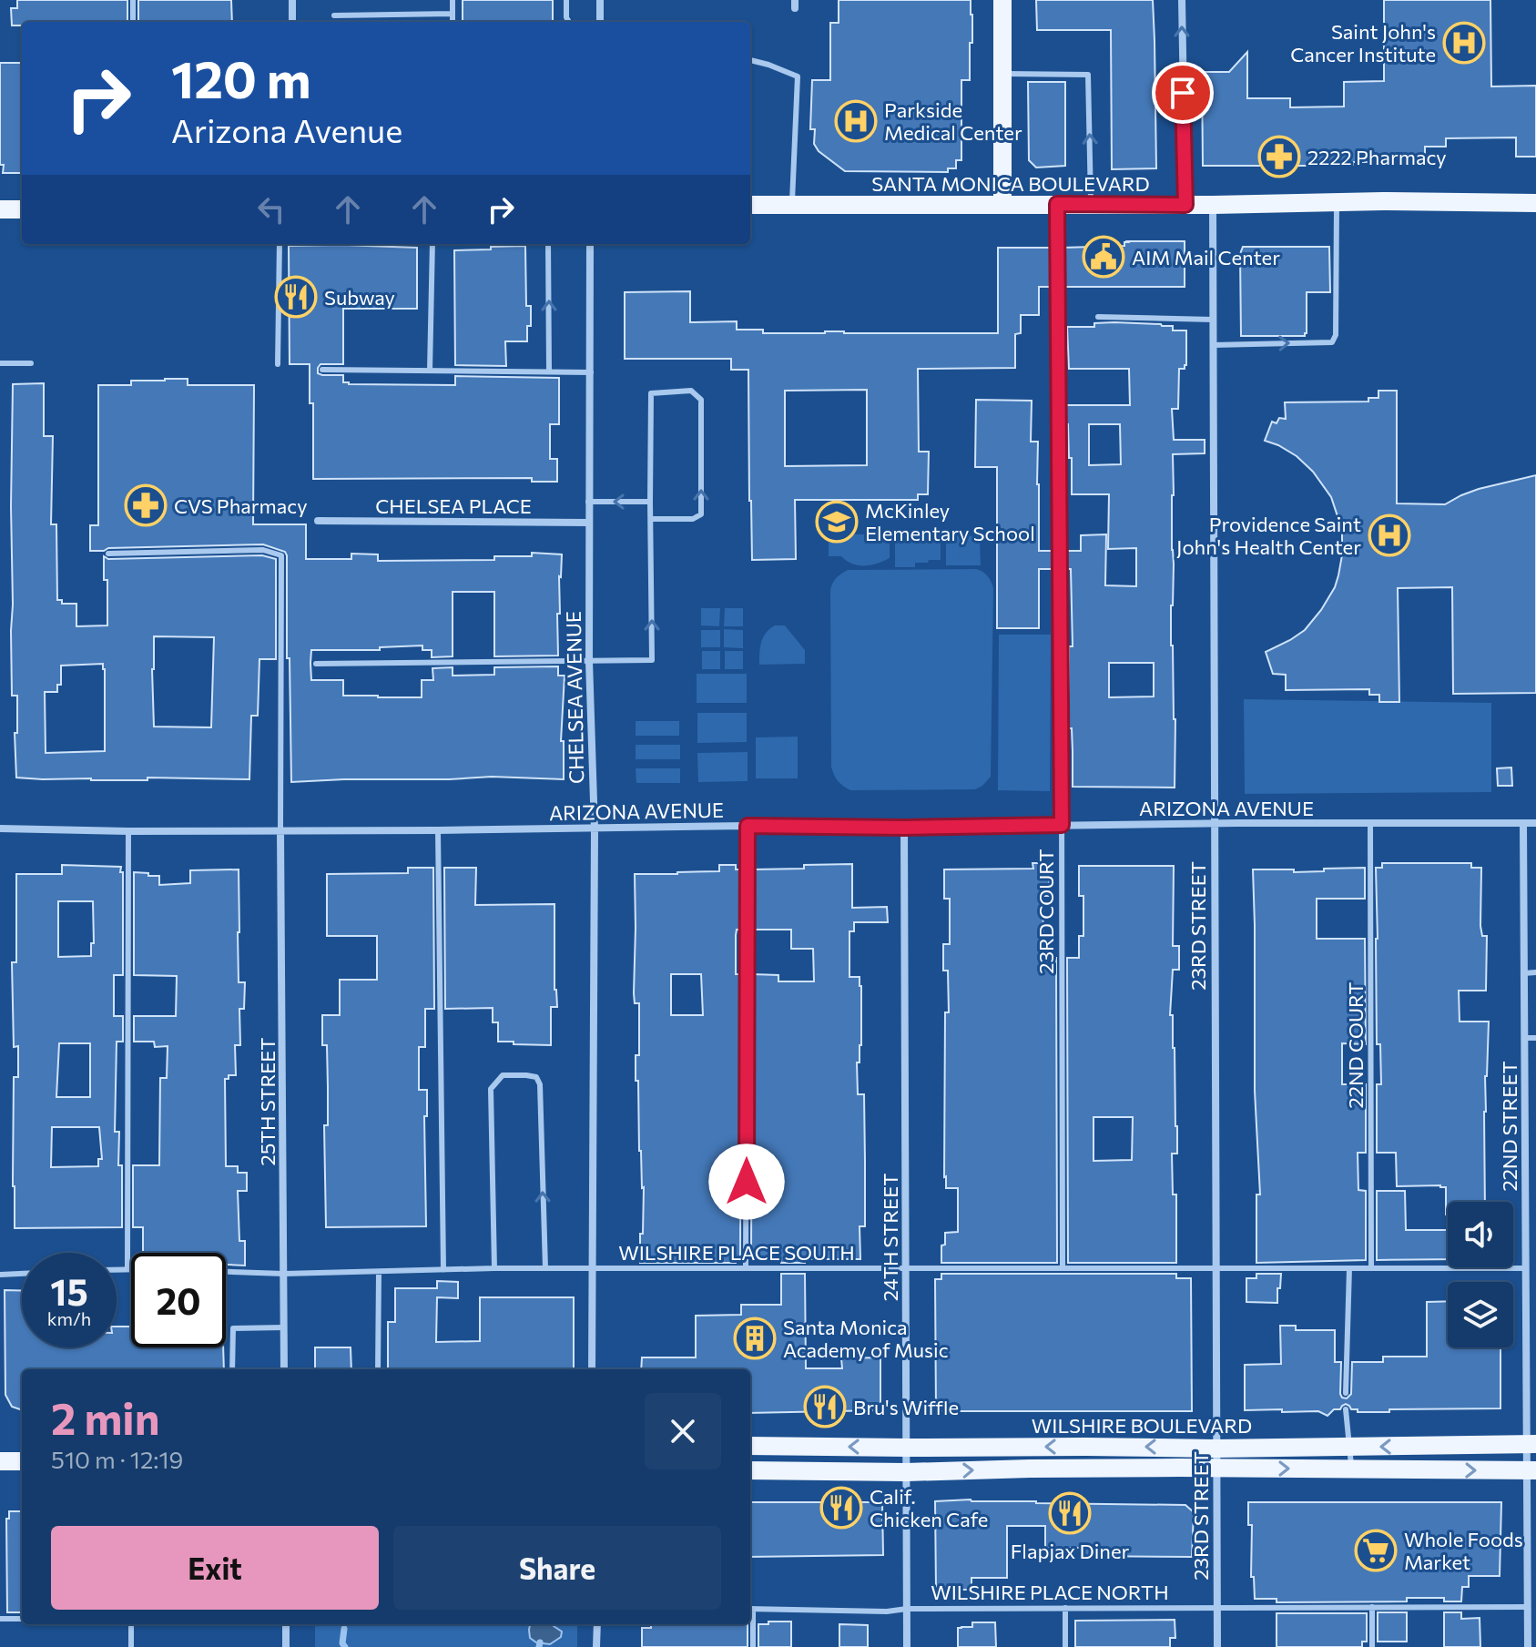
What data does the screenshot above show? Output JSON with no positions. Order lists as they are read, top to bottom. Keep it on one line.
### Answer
{"streets":{"main road":["SANTA MONICA BOULEVARD","WILSHIRE BOULEVARD"],"street":["CHELSEA PLACE","CHELSEA AVENUE","ARIZONA AVENUE","23RD STREET","25TH STREET","22ND STREET","24TH STREET"],"lane":["23RD COURT","22ND COURT","WILSHIRE PLACE SOUTH","WILSHIRE PLACE NORTH"]},"crossings":[["SANTA MONICA BOULEVARD","23RD COURT"],["SANTA MONICA BOULEVARD","23RD STREET"],["CHELSEA PLACE","CHELSEA AVENUE"],["CHELSEA AVENUE","ARIZONA AVENUE"],["CHELSEA AVENUE","WILSHIRE PLACE SOUTH"],["ARIZONA AVENUE","23RD COURT"],["ARIZONA AVENUE","23RD STREET"],["ARIZONA AVENUE","22ND COURT"],["ARIZONA AVENUE","25TH STREET"],["ARIZONA AVENUE","22ND STREET"],["ARIZONA AVENUE","24TH STREET"],["23RD COURT","WILSHIRE PLACE SOUTH"],["23RD STREET","WILSHIRE PLACE SOUTH"],["23RD STREET","WILSHIRE BOULEVARD"],["23RD STREET","WILSHIRE PLACE NORTH"],["22ND COURT","WILSHIRE PLACE SOUTH"],["25TH STREET","WILSHIRE PLACE SOUTH"],["22ND STREET","WILSHIRE PLACE SOUTH"],["22ND STREET","WILSHIRE BOULEVARD"],["22ND STREET","WILSHIRE PLACE NORTH"],["24TH STREET","WILSHIRE PLACE SOUTH"],["24TH STREET","WILSHIRE BOULEVARD"],["24TH STREET","WILSHIRE PLACE NORTH"]],"places":{"hospital":["Saint John's Cancer Institute","Parkside Medical Center","Providence Saint John's Health Center"],"pharmacy":["2222 Pharmacy","CVS Pharmacy"],"public building":["AIM Mail Center"],"restaurant":["Subway","Bru's Wiffle","Calif. Chicken Cafe","Flapjax Diner"],"school or university":["McKinley Elementary School"],"building":["Santa Monica Academy of Music"],"supermarket":["Whole Foods Market"]},"page":{"turn":["120 m","Arizona Avenue"],"speed":"15 km/h","limit":"20","heading":["2 min","510 m · 12:19"],"buttons":["Exit","Share"]}}
